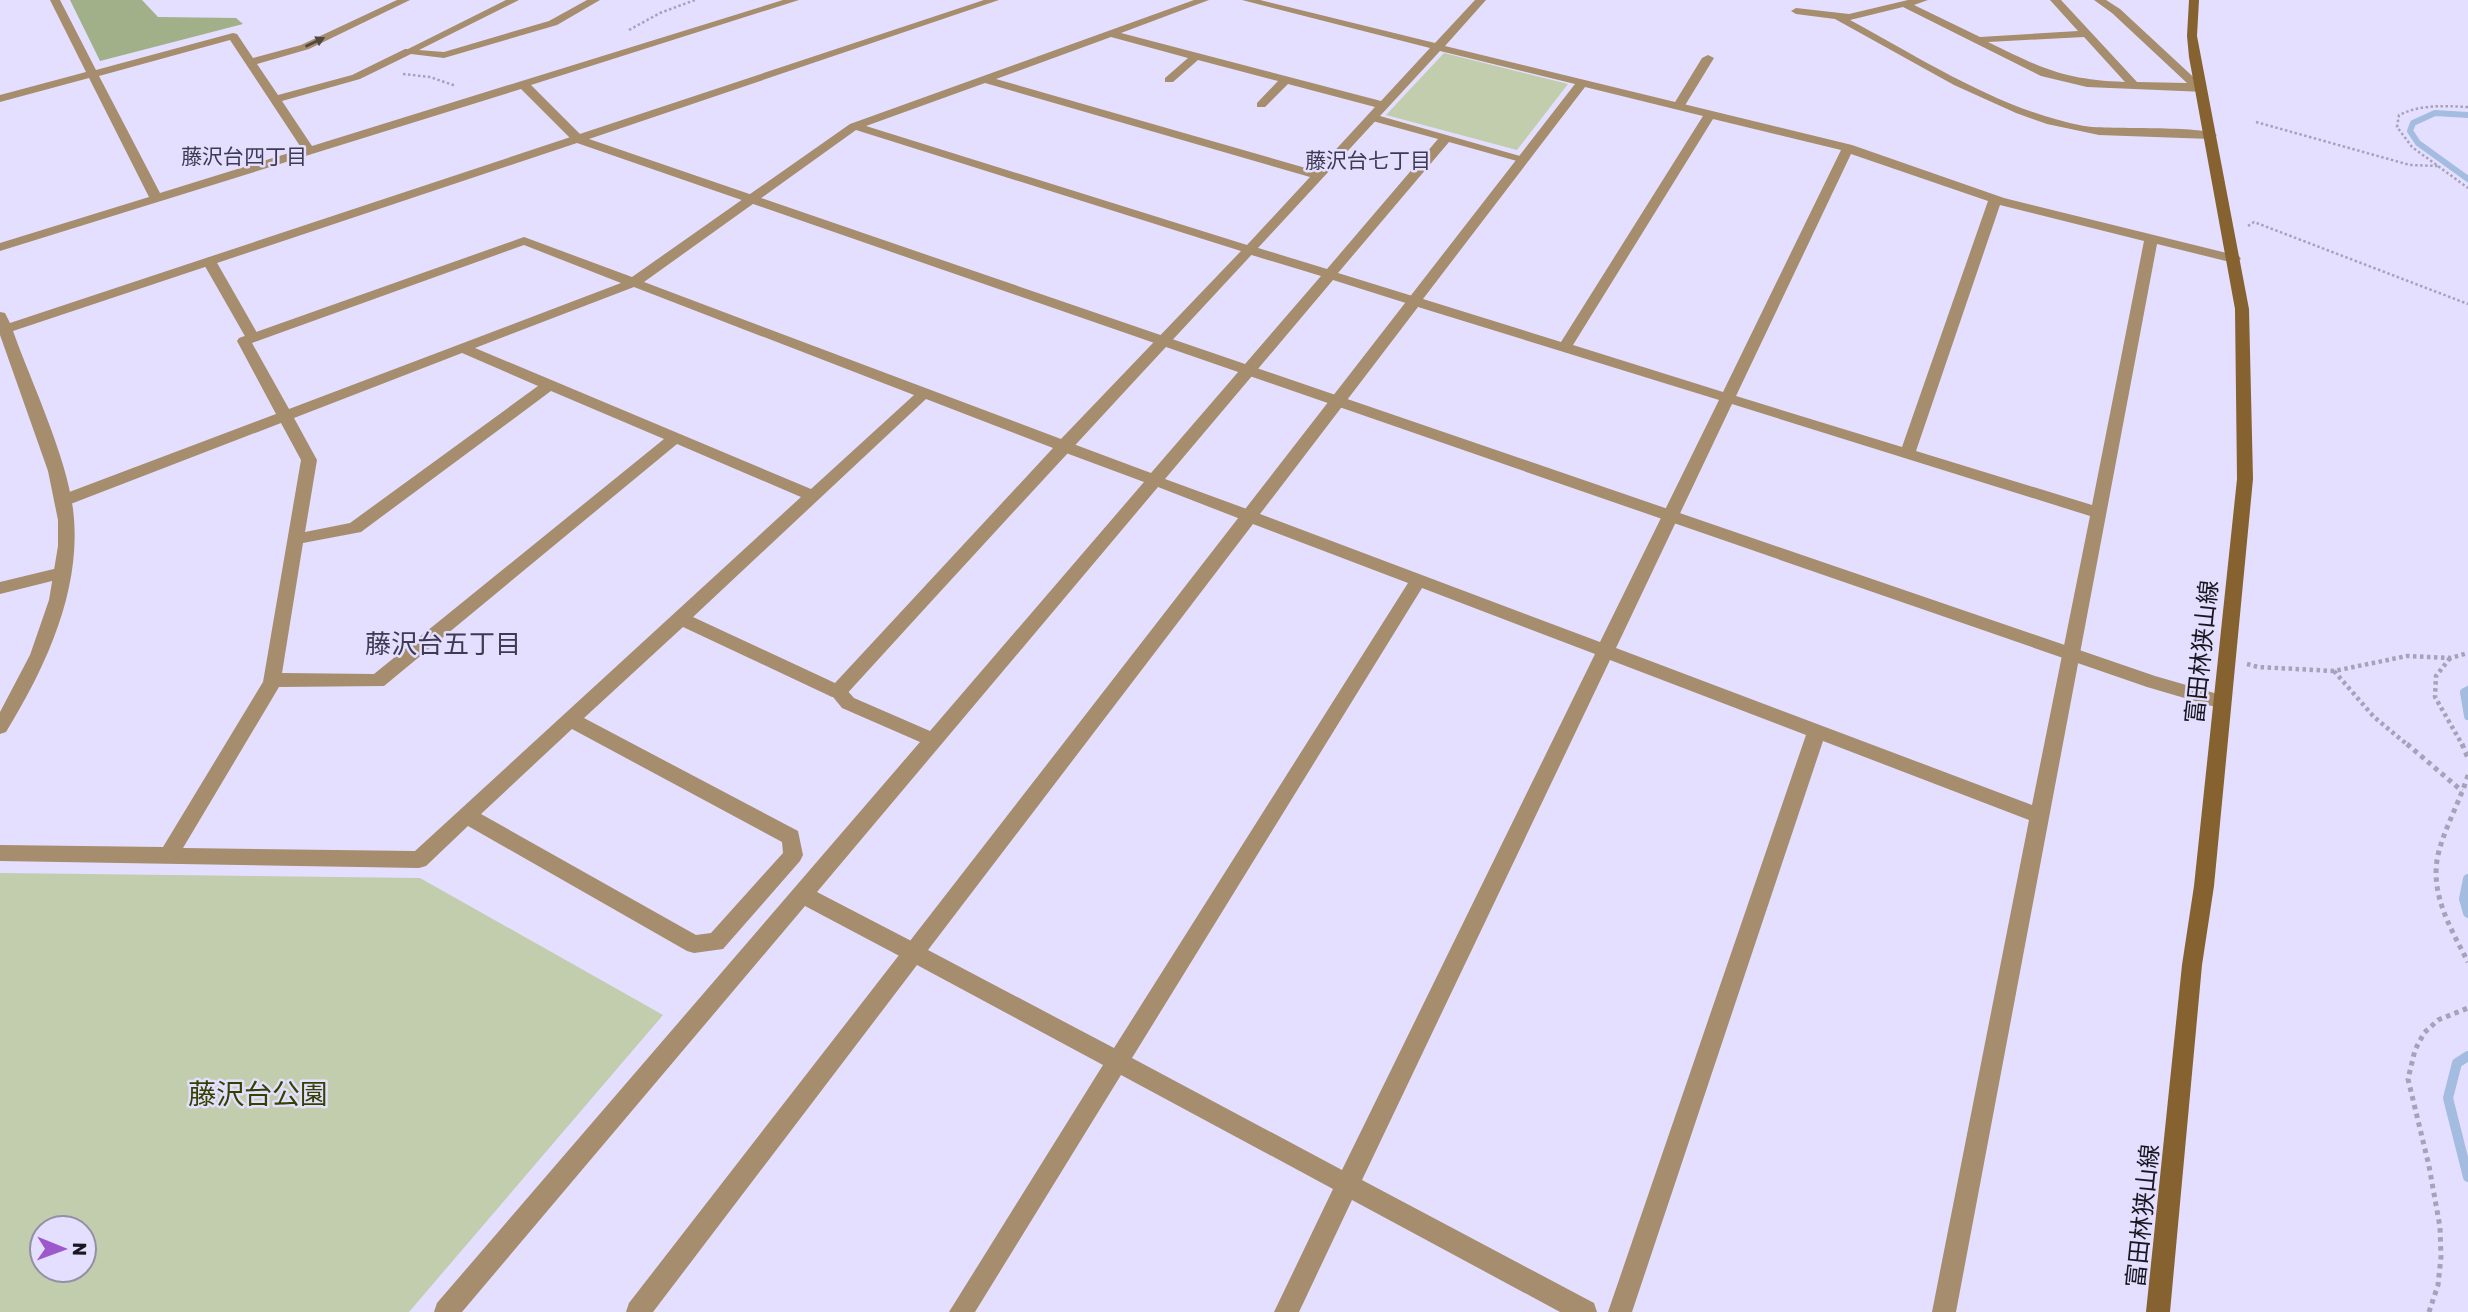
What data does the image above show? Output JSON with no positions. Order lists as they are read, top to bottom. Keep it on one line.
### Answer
{"streets":{"main road":["富田林狭山線"]},"districts":["藤沢台四丁目","藤沢台七丁目","藤沢台五丁目"],"parks":["藤沢台公園"],"north":"right"}
